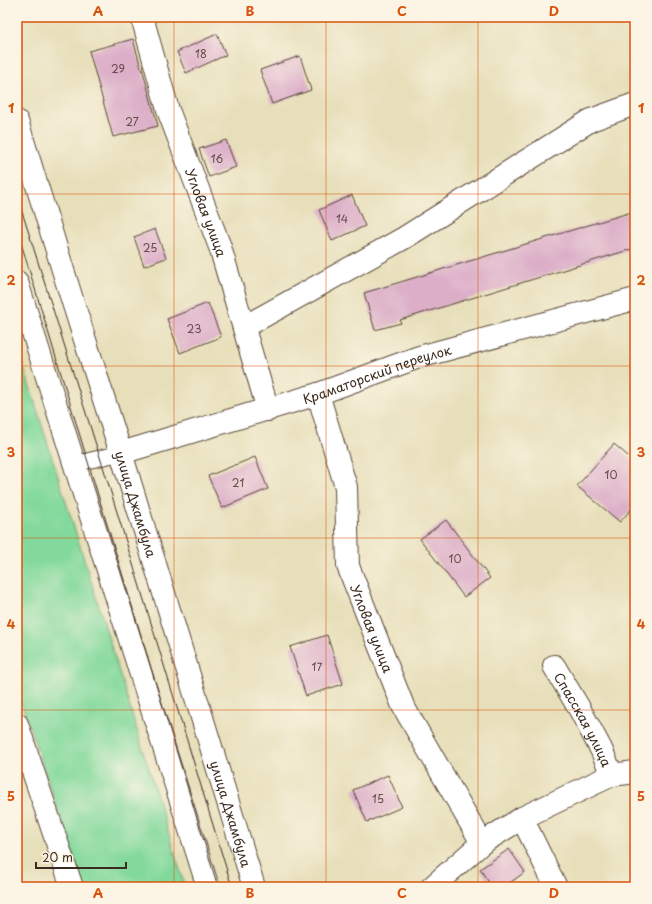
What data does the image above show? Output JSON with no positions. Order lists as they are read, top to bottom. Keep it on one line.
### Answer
{"streets":{"street":["Угловая улица","Краматорский переулок","улица Джамбула","Спасская улица"]},"crossings":[["Угловая улица","Краматорский переулок"],["Краматорский переулок","улица Джамбула"]],"house_numbers":["18","29","27","16","14","25","23","10","21","10","17","15"],"scale_bar":"20 m","grid":{"columns":["A","B","C","D"],"rows":["1","2","3","4","5"]}}
